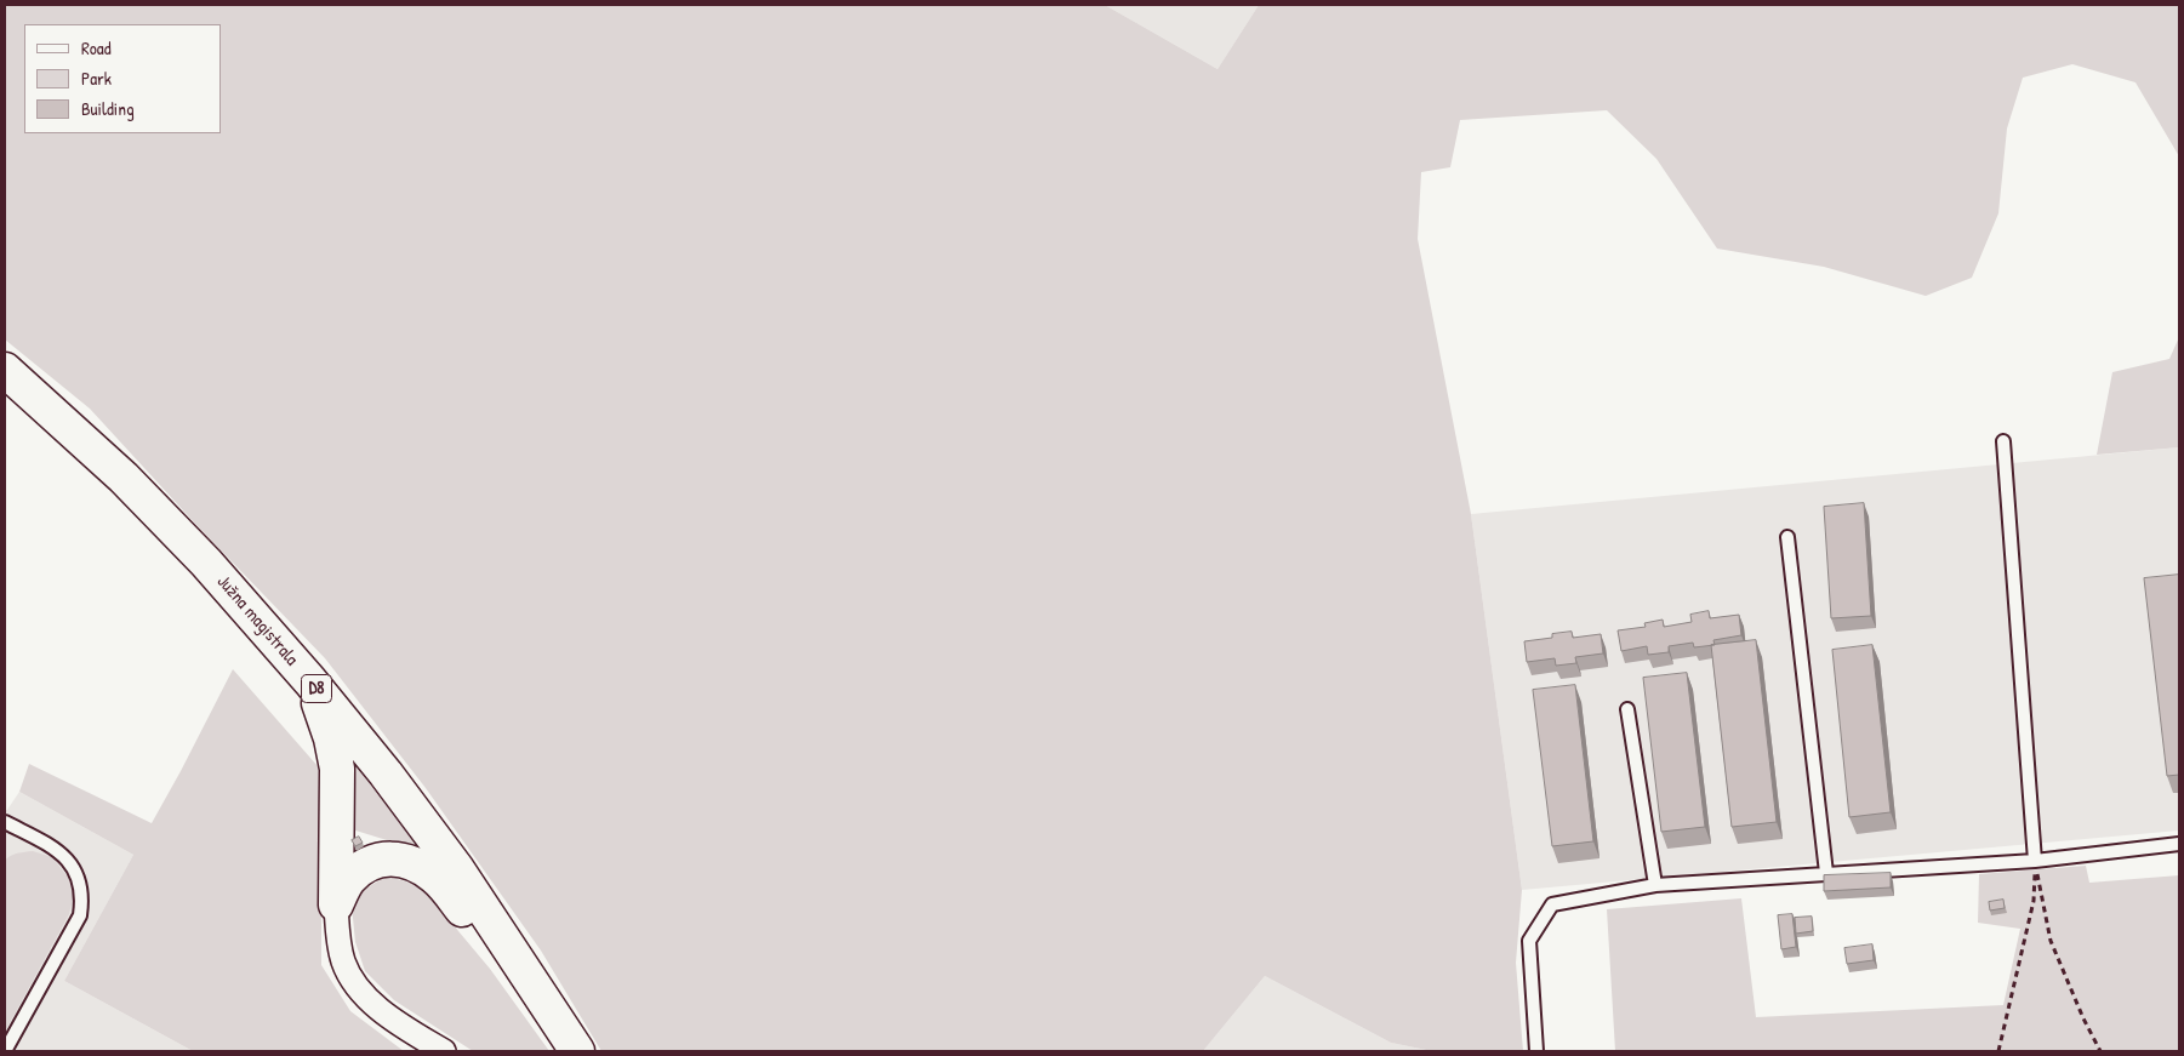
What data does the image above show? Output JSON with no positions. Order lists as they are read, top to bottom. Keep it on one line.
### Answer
{"streets":{"main road":["Južna magistrala","D8"]},"legend":["Road","Park","Building"]}
